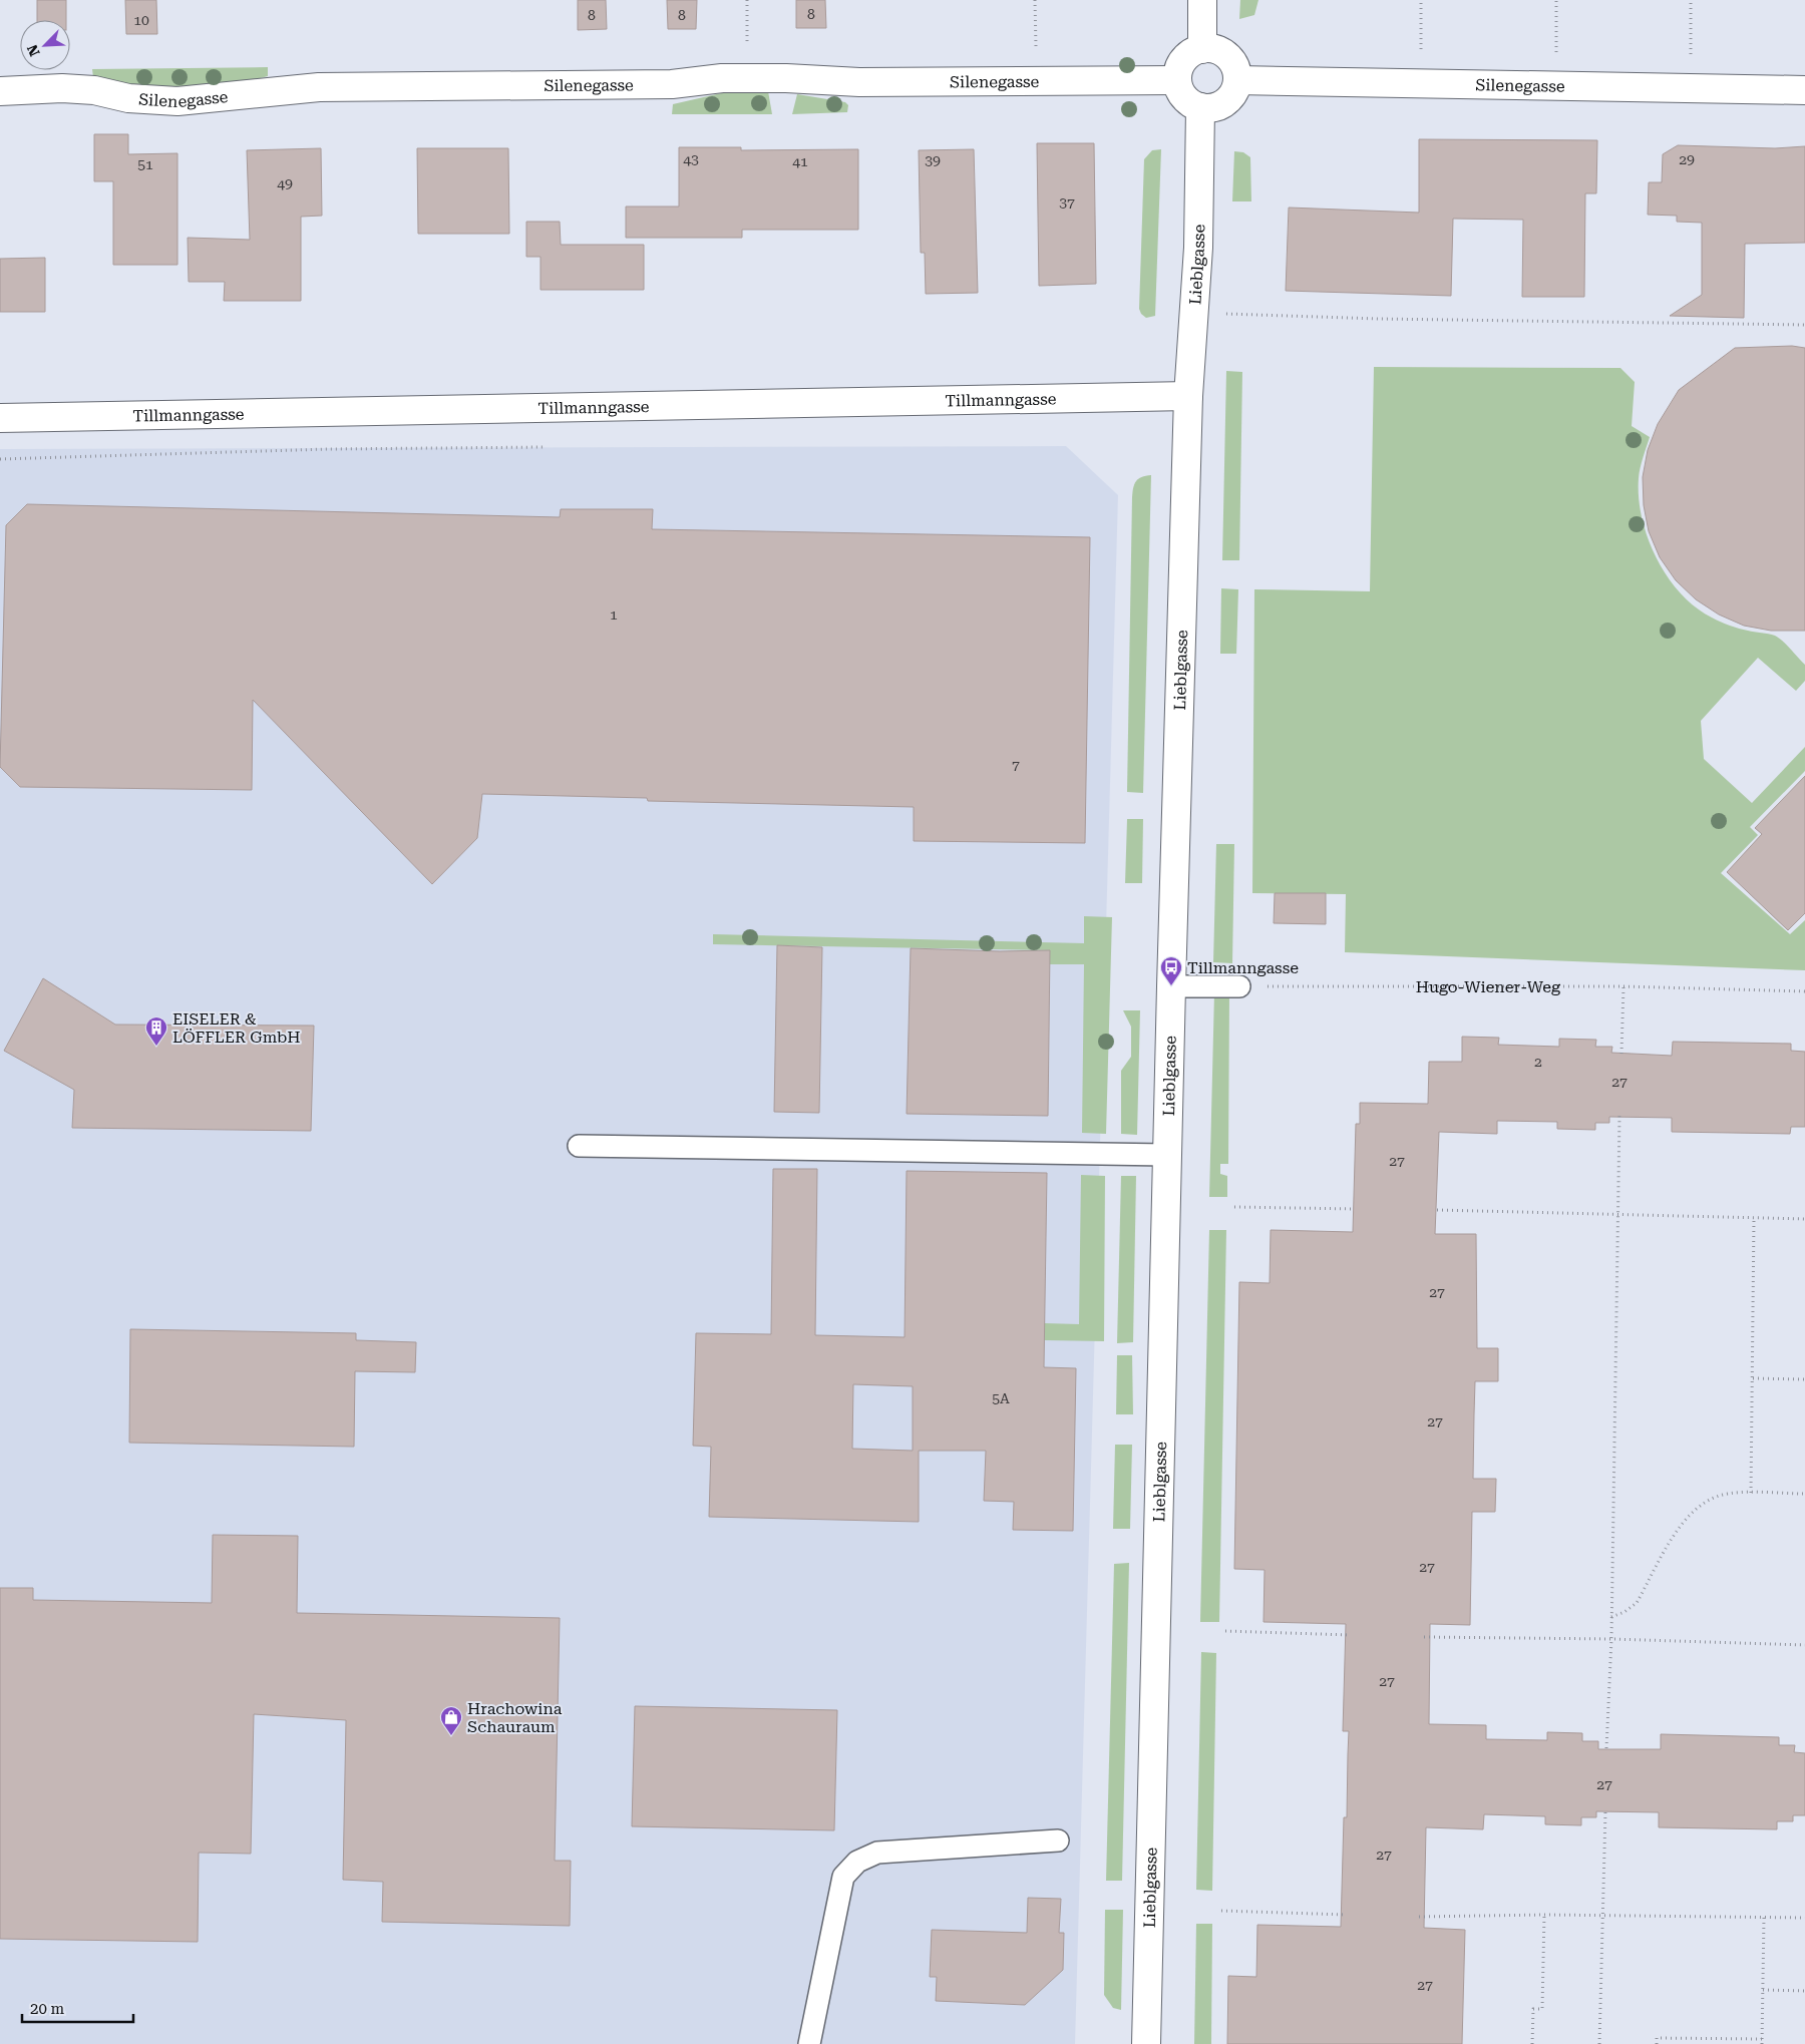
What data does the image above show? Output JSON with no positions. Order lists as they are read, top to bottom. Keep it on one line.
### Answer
{"streets":{"street":["Silenegasse","Lieblgasse","Tillmanngasse"],"path":["Hugo-Wiener-Weg"]},"crossings":[["Silenegasse","Lieblgasse"],["Lieblgasse","Tillmanngasse"]],"places":{"bus stop":["Tillmanngasse"],"building":["EISELER & LÖFFLER GmbH"],"shop":["Hrachowina Schauraum"]},"house_numbers":["8","8","8","10","43","29","39","41","51","49","37","1","7","2","27","27","27","5A","27","27","27","27","27","27"],"scale_bar":"20 m","north":"bottom left"}
